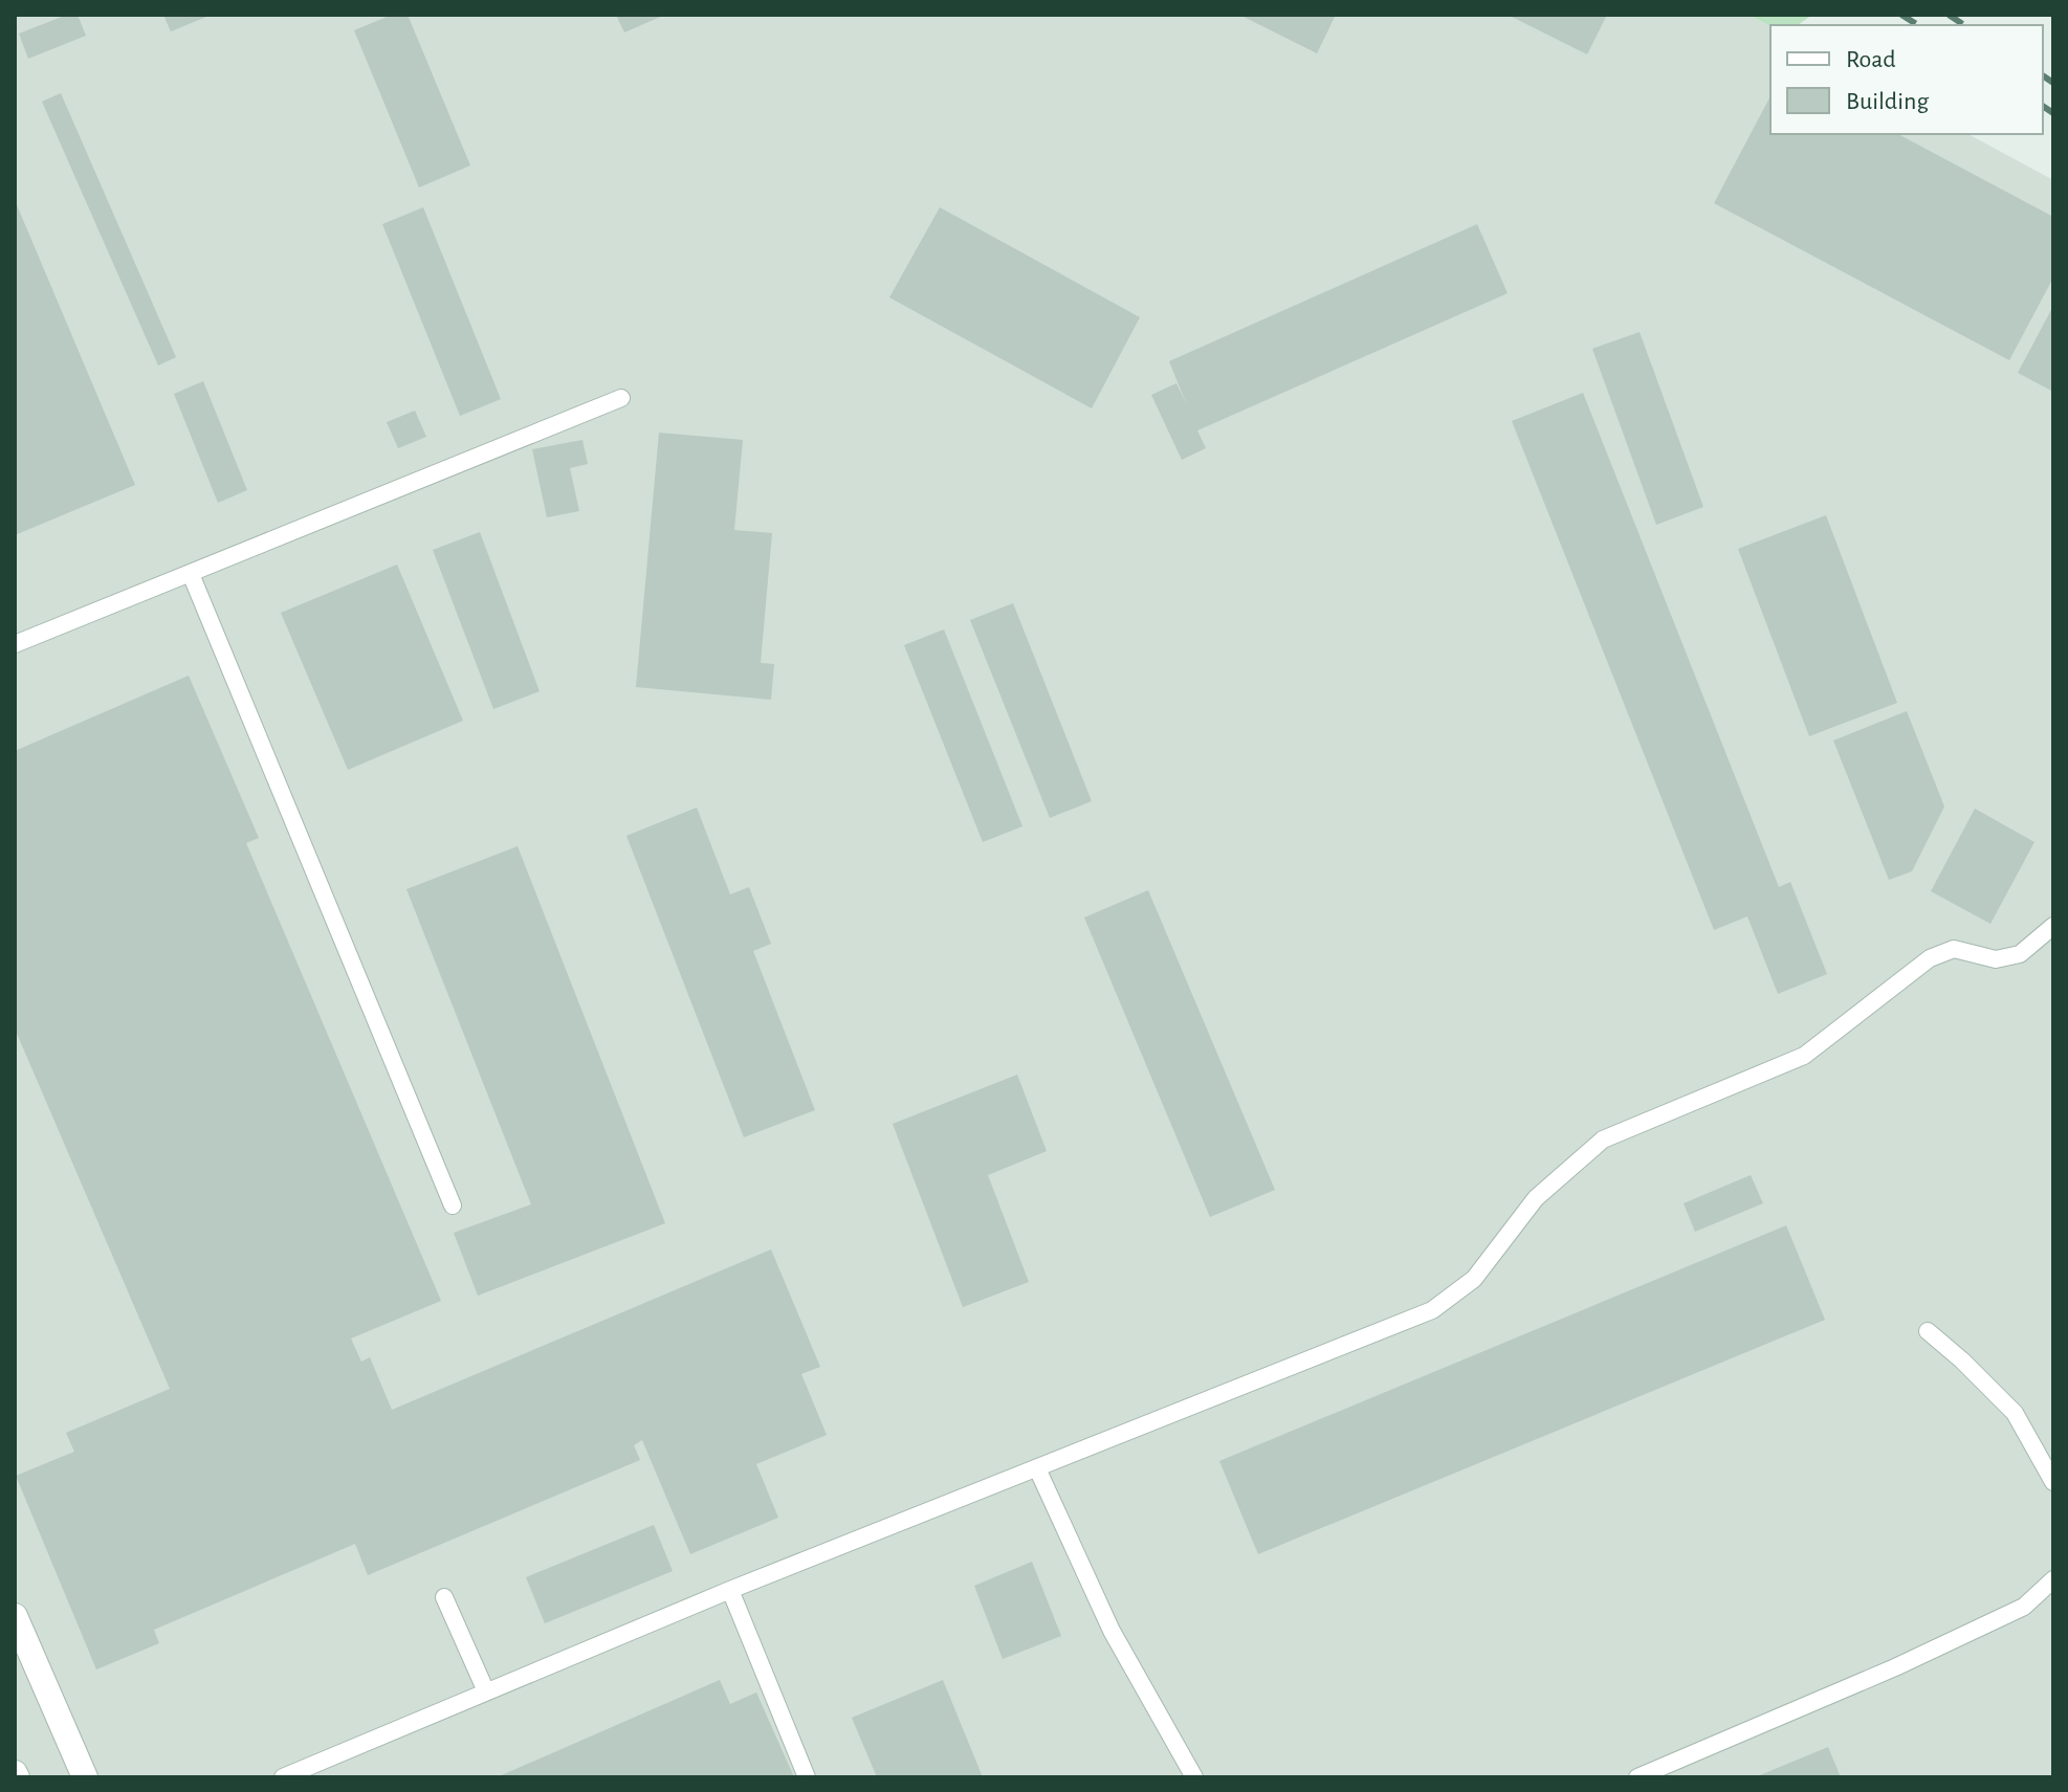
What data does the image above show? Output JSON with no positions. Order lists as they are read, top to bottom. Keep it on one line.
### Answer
{"legend":["Road","Building"]}
